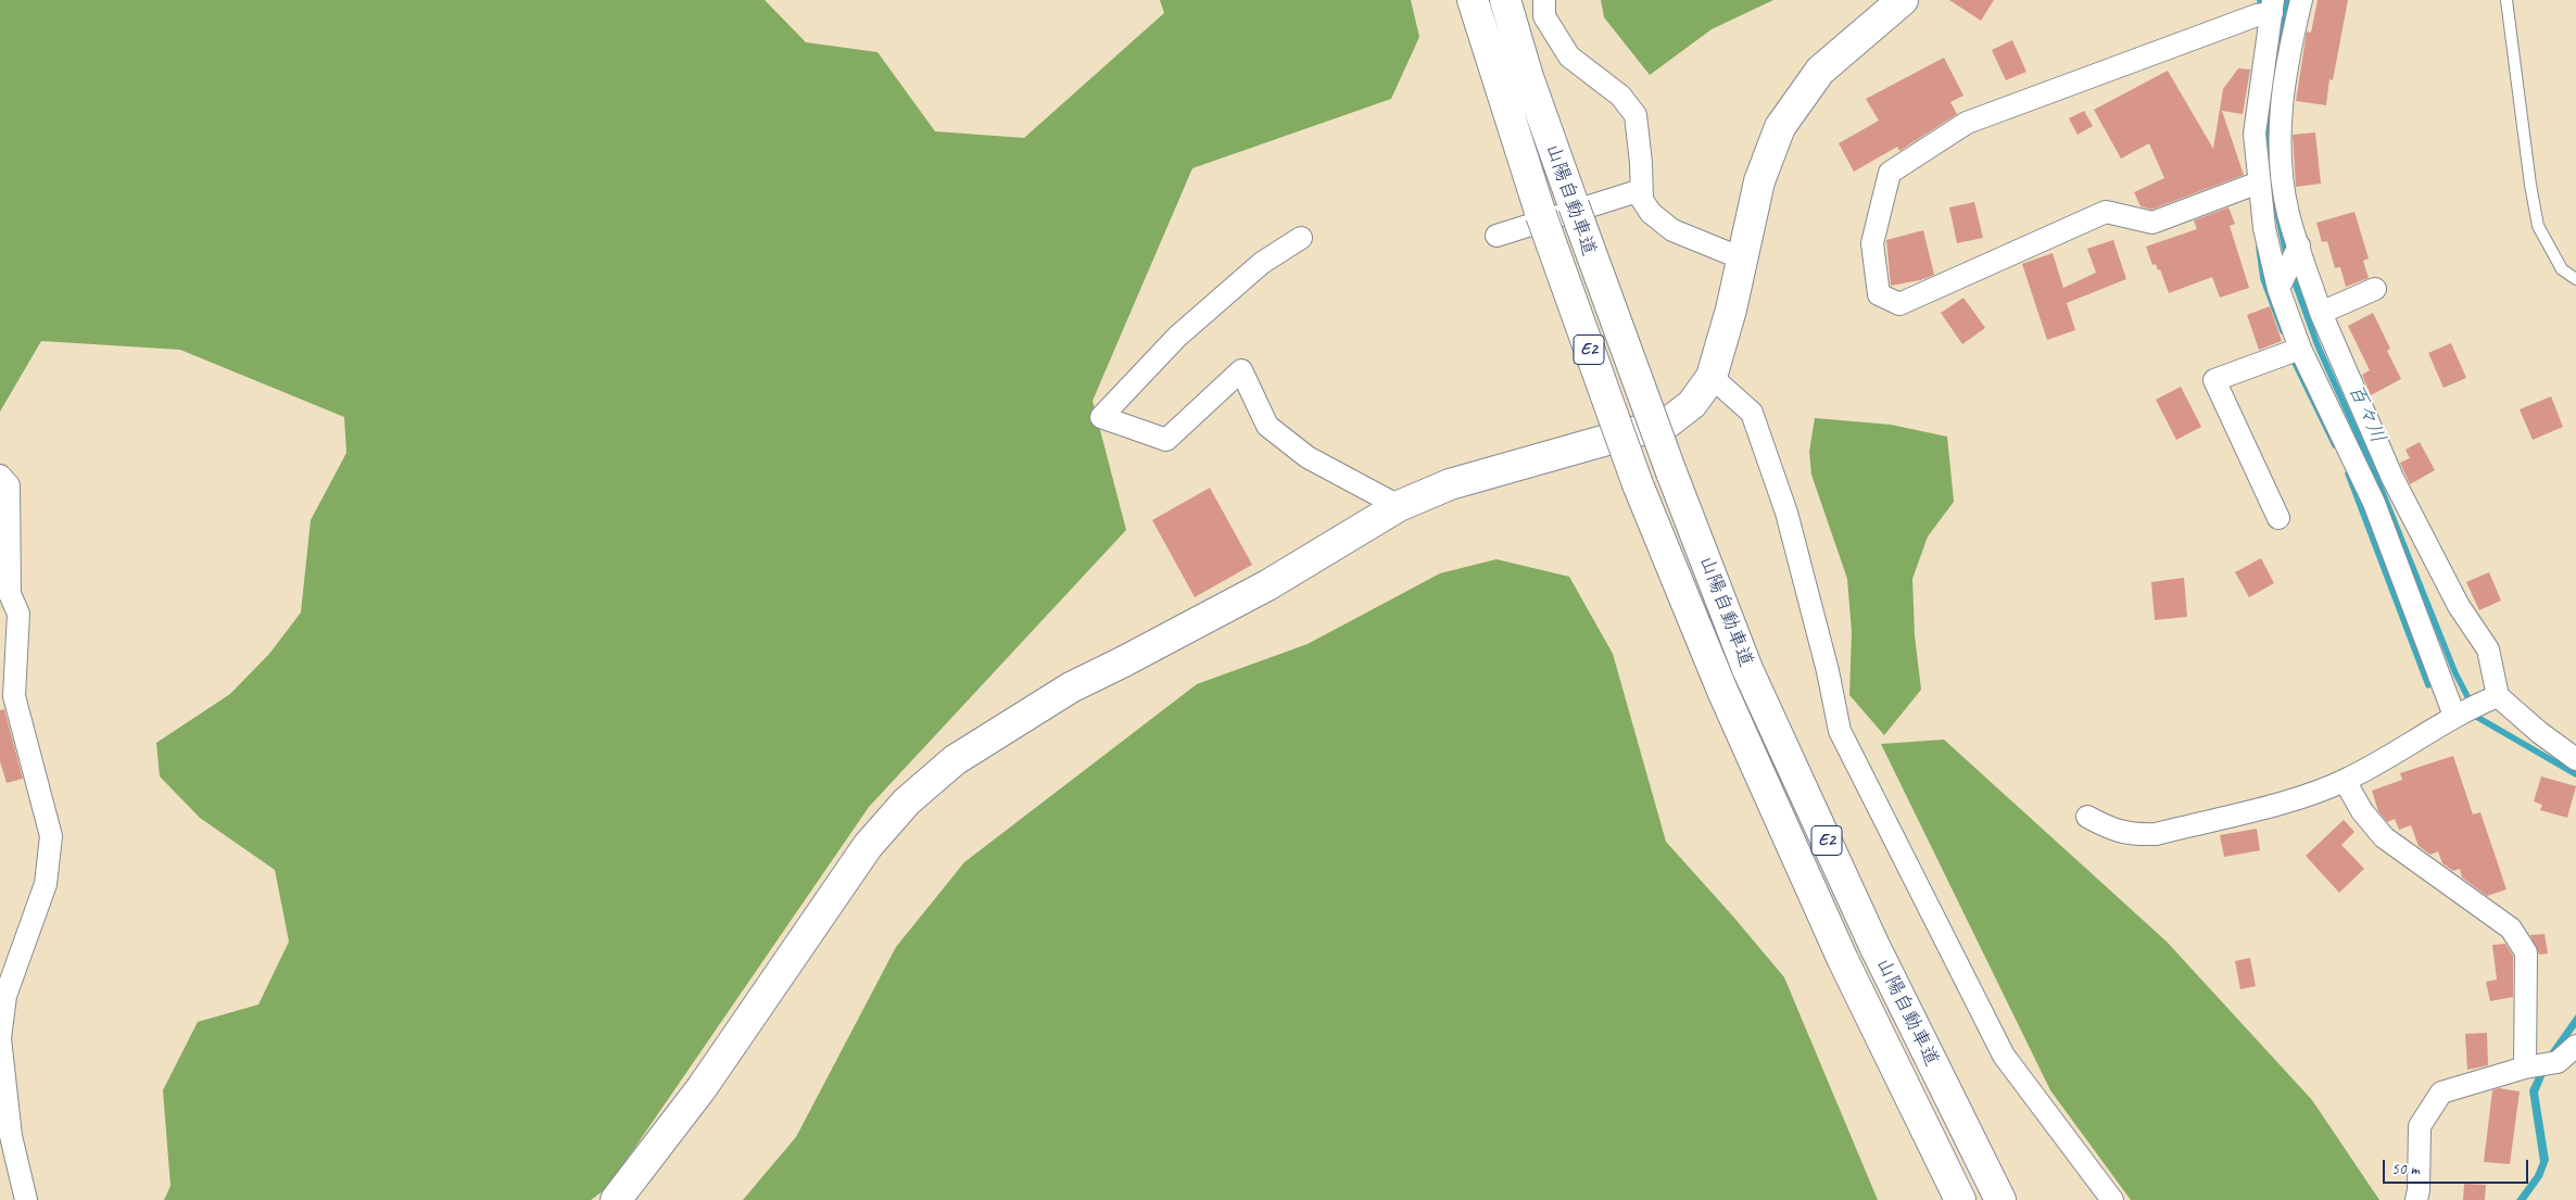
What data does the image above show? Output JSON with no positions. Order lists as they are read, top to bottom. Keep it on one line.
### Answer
{"streets":{"main road":["山陽自動車道","E2"]},"water":["百々川"],"scale_bar":"50 m"}
